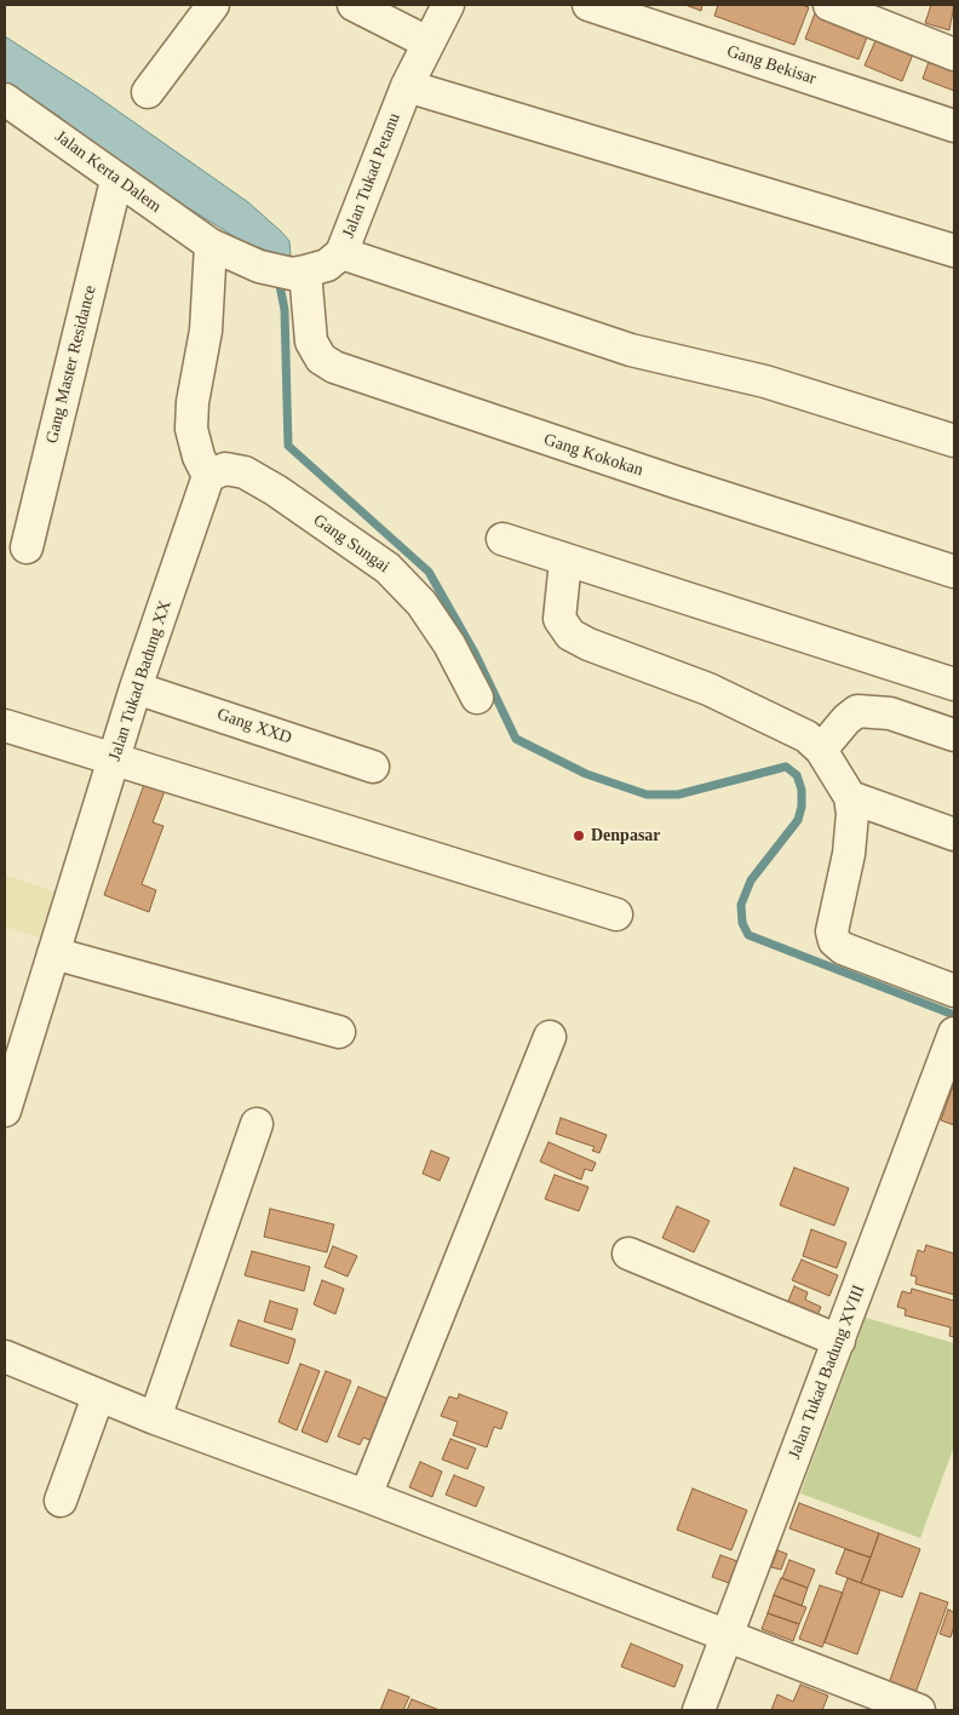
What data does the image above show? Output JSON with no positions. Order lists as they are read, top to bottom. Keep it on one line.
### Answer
{"streets":{"street":["Gang Bekisar","Jalan Kerta Dalem","Jalan Tukad Petanu","Gang Master Residance","Gang Kokokan","Gang Sungai","Jalan Tukad Badung XX","Gang XXD","Jalan Tukad Badung XVIII"]},"crossings":[["Jalan Kerta Dalem","Gang Master Residance"],["Jalan Tukad Petanu","Gang Kokokan"],["Gang Sungai","Jalan Tukad Badung XX"],["Jalan Tukad Badung XX","Gang XXD"]],"places":["Denpasar"]}
